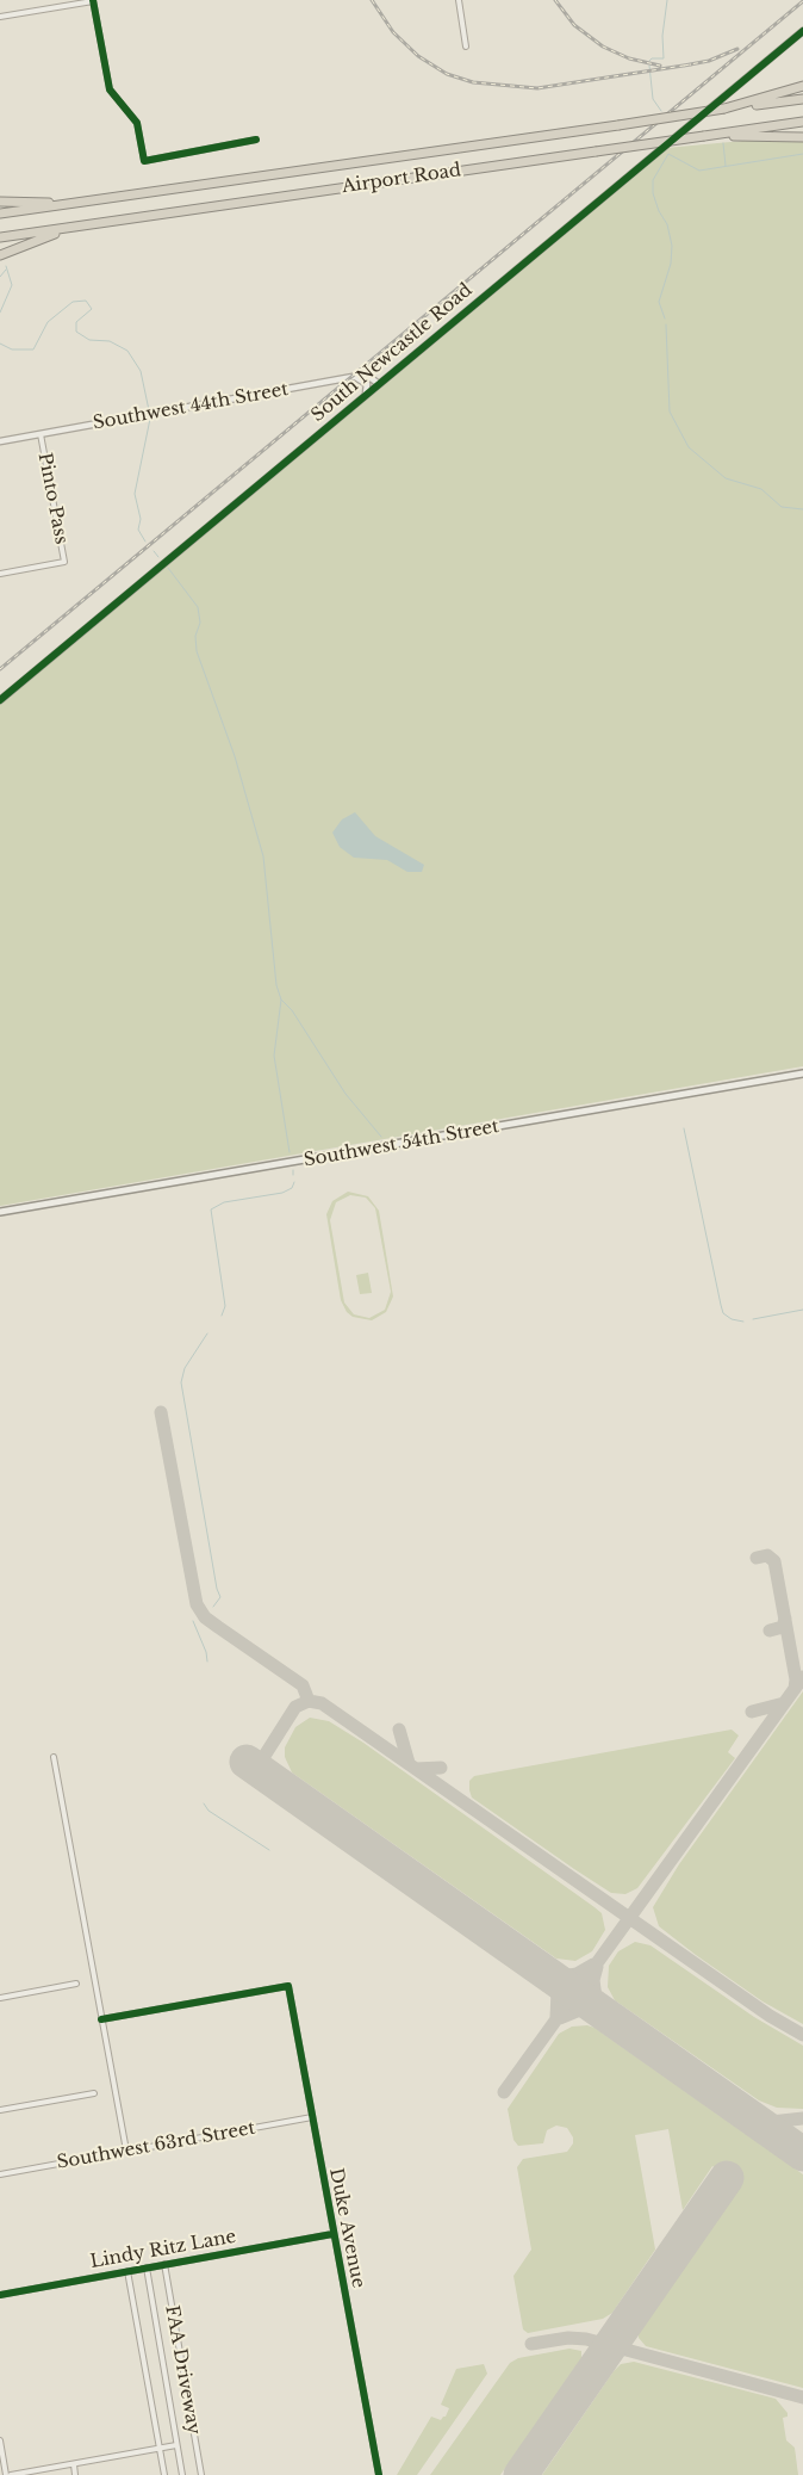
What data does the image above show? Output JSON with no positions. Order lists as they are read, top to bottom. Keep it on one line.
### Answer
{"streets":{"highway":["Airport Road"],"main road":["Southwest 54th Street"],"street":["South Newcastle Road","Southwest 44th Street","Pinto Pass","Southwest 63rd Street","Duke Avenue","Lindy Ritz Lane","FAA Driveway"]},"crossings":[["South Newcastle Road","Southwest 44th Street"],["Southwest 44th Street","Pinto Pass"],["Southwest 63rd Street","Duke Avenue"],["Duke Avenue","Lindy Ritz Lane"],["Lindy Ritz Lane","FAA Driveway"]]}
